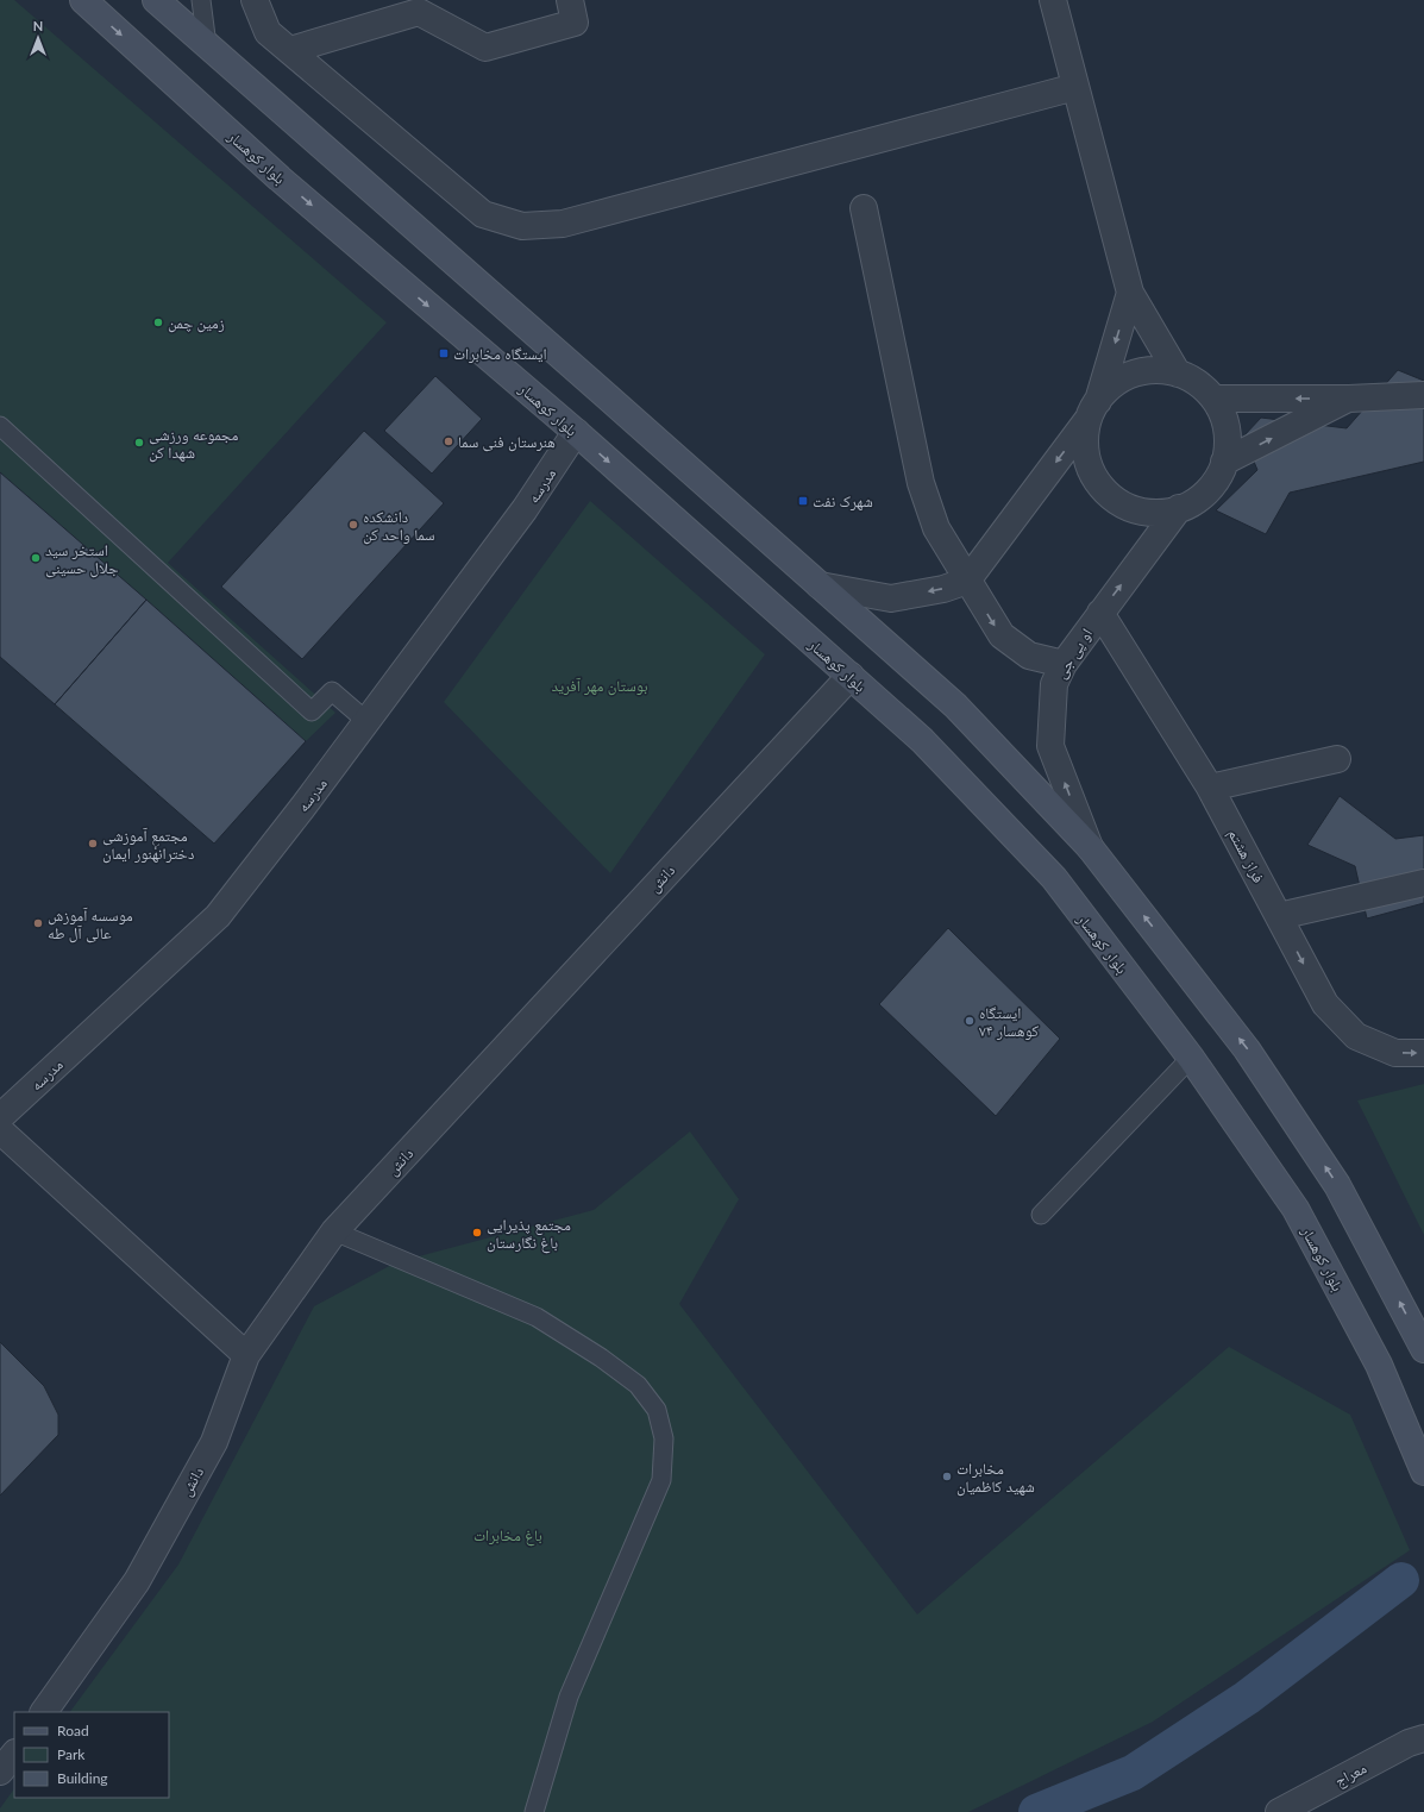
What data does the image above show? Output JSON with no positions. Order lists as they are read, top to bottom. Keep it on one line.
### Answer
{"streets":{"main road":["بلوار کوهسار"],"street":["مدرسه","او پی جی","فراز هشتم","دانش","معراج"]},"crossings":[["بلوار کوهسار","مدرسه"],["بلوار کوهسار","دانش"],["او پی جی","فراز هشتم"]],"one_way":["او پی جی","فراز هشتم"],"parks":["بوستان مهر آفرید","باغ مخابرات"],"places":{"other":["زمین چمن","هنرستان فنی سما","مجموعه ورزشی شهدا کن","دانشکده سما واحد کن","استخر سید جلال حسینی","مجتمع آموزشی دخترانهٔنور ایمان","موسسه آموزش عالی آل طه","ایستگاه ۷۴ کوهسار","مجتمع پذیرایی باغ نگارستان","مخابرات شهید کاظمیان"],"transit":["ایستگاه مخابرات","شهرک نفت"]},"legend":["Road","Park","Building"],"north":"top"}
